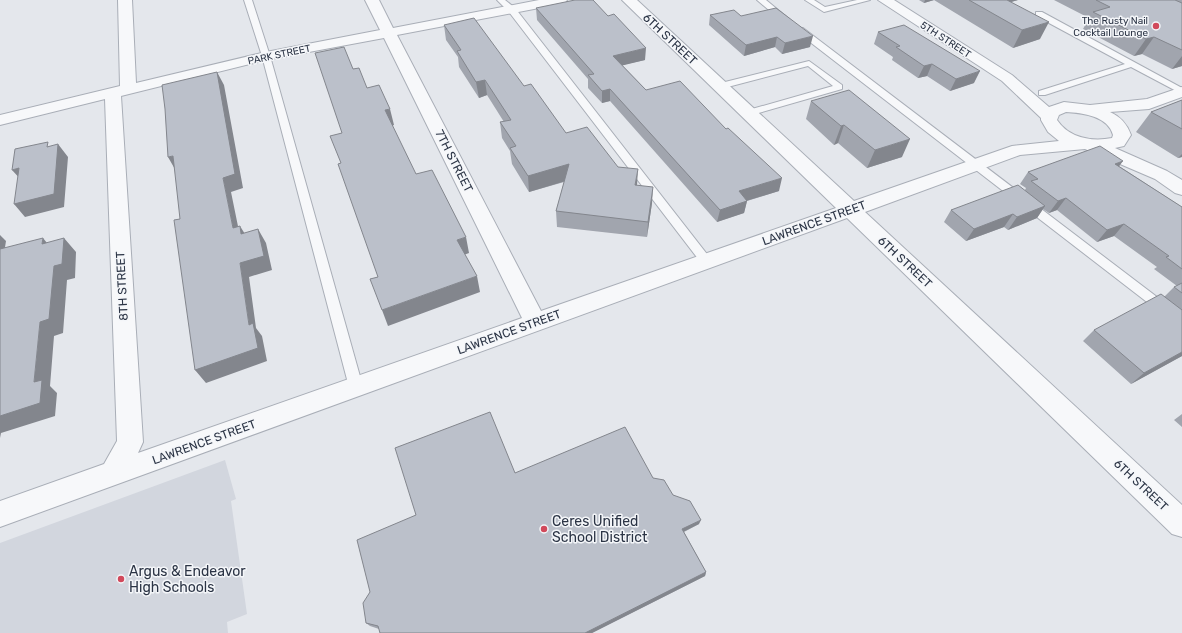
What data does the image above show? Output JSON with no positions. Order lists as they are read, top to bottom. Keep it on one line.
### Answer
{"streets":{"street":["6TH STREET","5TH STREET","PARK STREET","7TH STREET","LAWRENCE STREET","8TH STREET"]},"crossings":[["6TH STREET","LAWRENCE STREET"],["5TH STREET","LAWRENCE STREET"],["PARK STREET","7TH STREET"],["PARK STREET","8TH STREET"],["7TH STREET","LAWRENCE STREET"],["LAWRENCE STREET","8TH STREET"]],"places":["The Rusty Nail Cocktail Lounge","Ceres Unified School District","Argus & Endeavor High Schools"]}
